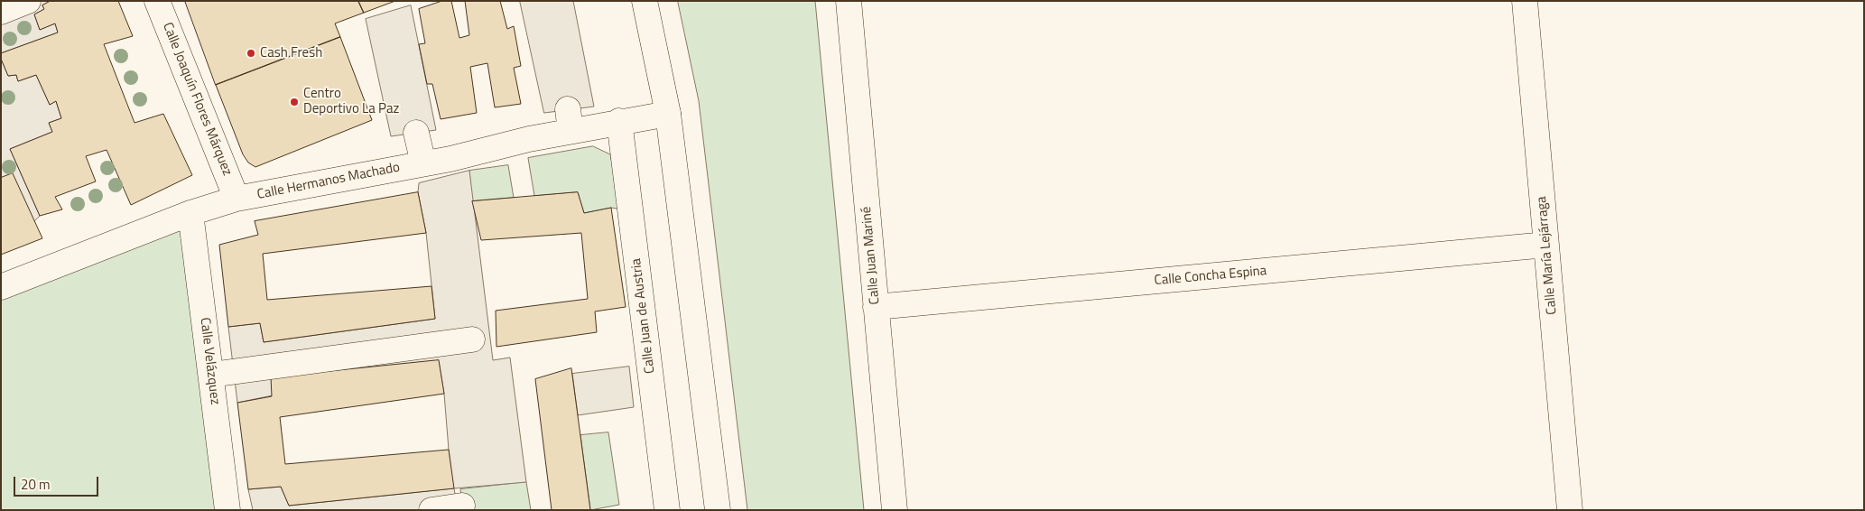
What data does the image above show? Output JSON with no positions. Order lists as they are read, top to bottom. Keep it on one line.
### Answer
{"streets":{"street":["Calle Joaquín Flores Márquez","Calle Hermanos Machado","Calle Juan Mariné","Calle María Lejárraga","Calle Concha Espina","Calle Juan de Austria","Calle Velázquez"]},"crossings":[["Calle Joaquín Flores Márquez","Calle Hermanos Machado"],["Calle Hermanos Machado","Calle Juan de Austria"],["Calle Hermanos Machado","Calle Velázquez"],["Calle Juan Mariné","Calle Concha Espina"],["Calle María Lejárraga","Calle Concha Espina"]],"places":["Cash Fresh","Centro Deportivo La Paz"],"scale_bar":"20 m"}
